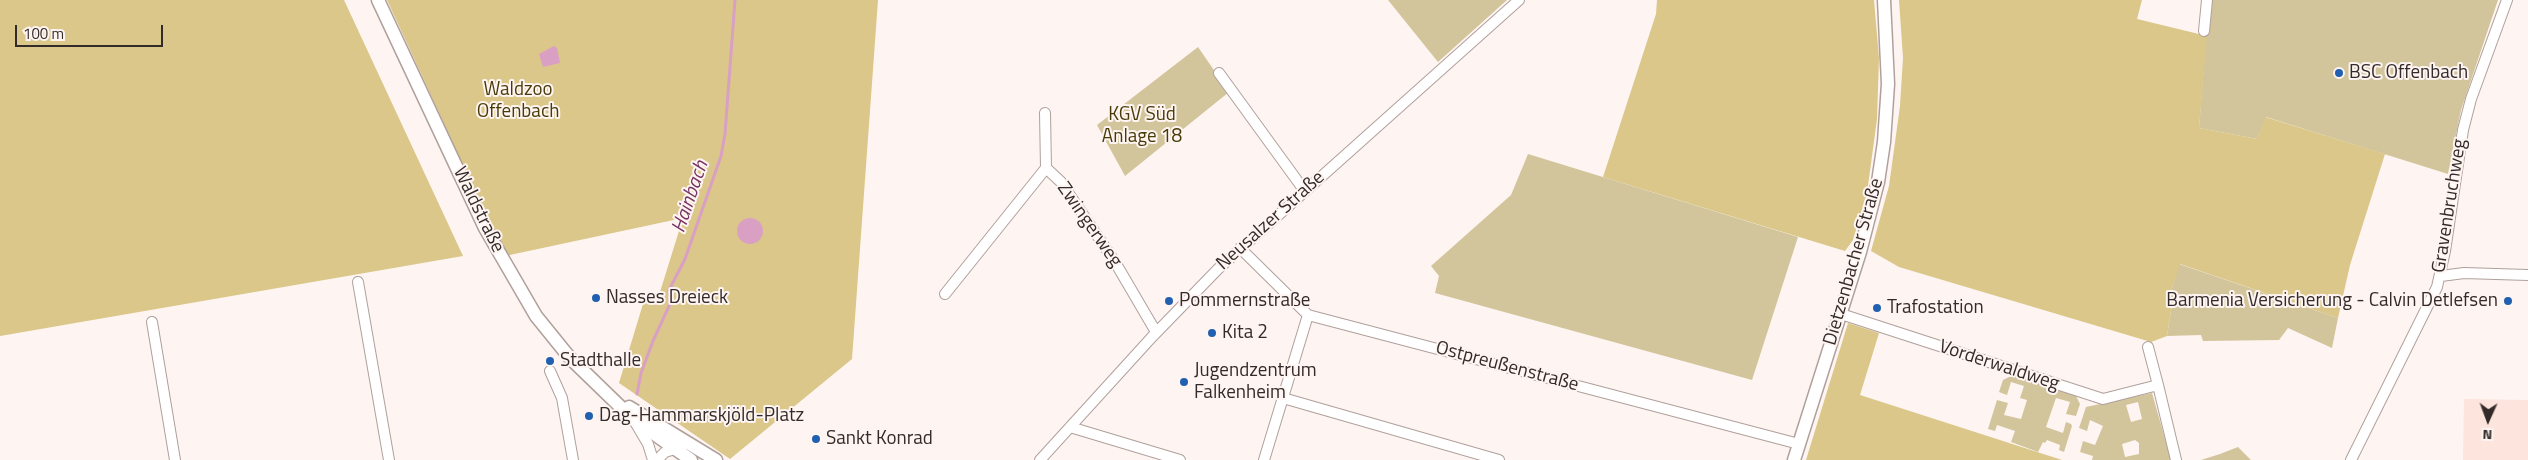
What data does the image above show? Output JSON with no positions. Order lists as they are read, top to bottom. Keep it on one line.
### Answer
{"streets":{"main road":["Waldstraße","Dietzenbacher Straße"],"street":["Gravenbruchweg","Neusalzer Straße","Zwingerweg","Vorderwaldweg","Ostpreußenstraße"]},"crossings":[["Neusalzer Straße","Zwingerweg"],["Neusalzer Straße","Ostpreußenstraße"],["Dietzenbacher Straße","Vorderwaldweg"],["Dietzenbacher Straße","Ostpreußenstraße"]],"water":["Hainbach"],"parks":["Waldzoo Offenbach","KGV Süd Anlage 18"],"places":["BSC Offenbach","Nasses Dreieck","Pommernstraße","Barmenia Versicherung - Calvin Detlefsen","Trafostation","Kita 2","Stadthalle","Jugendzentrum Falkenheim","Dag-Hammarskjöld-Platz","Sankt Konrad"],"scale_bar":"100 m","north":"bottom"}
